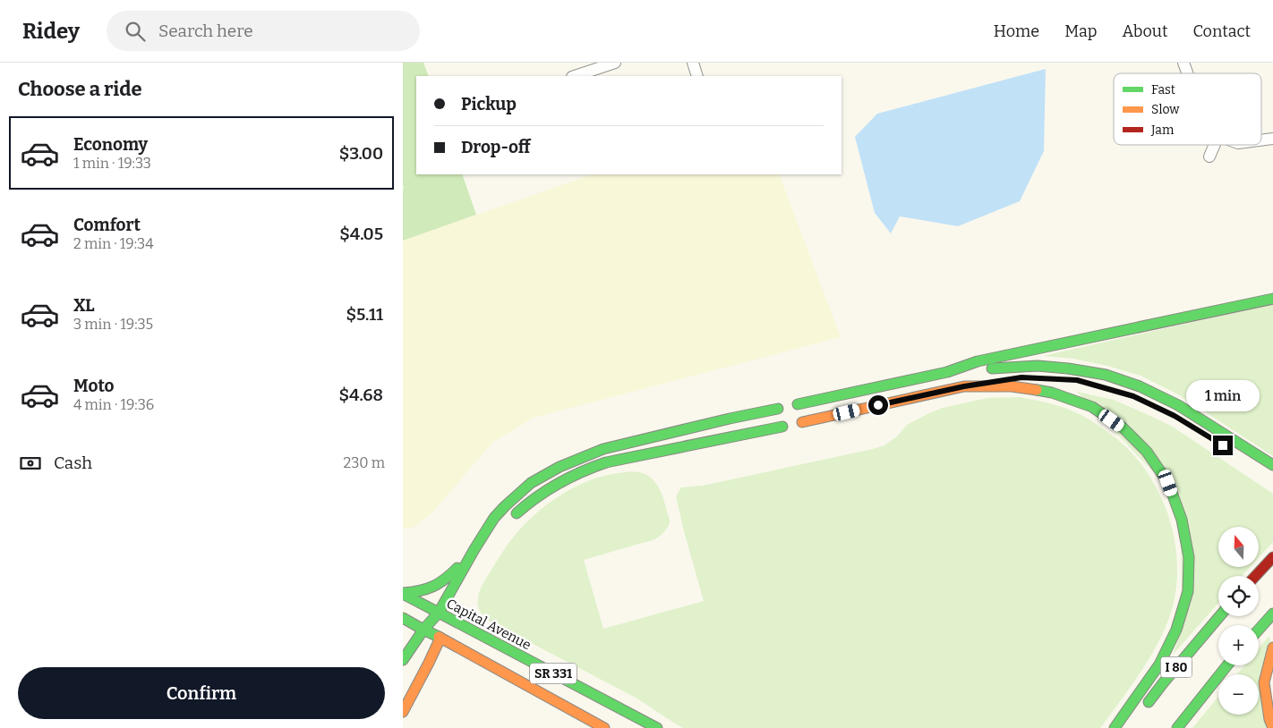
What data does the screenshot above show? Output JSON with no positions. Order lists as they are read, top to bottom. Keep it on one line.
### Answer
{"streets":{"main road":["Capital Avenue","I 80","SR 331"]},"legend":["Fast","Slow","Jam"],"north":"top","page":{"header":"Ridey","search":"Search here","nav":["Home","Map","About","Contact"],"heading":"Choose a ride","banner":["Pickup","Drop-off"],"list":[{"name":"Economy","note":"1 min · 19:33","value":"$3.00"},{"name":"Comfort","note":"2 min · 19:34","value":"$4.05"},{"name":"XL","note":"3 min · 19:35","value":"$5.11"},{"name":"Moto","note":"4 min · 19:36","value":"$4.68"}],"bubble":"1 min","pay":["Cash","230 m"],"map_buttons":["+","−"],"buttons":"Confirm"}}
